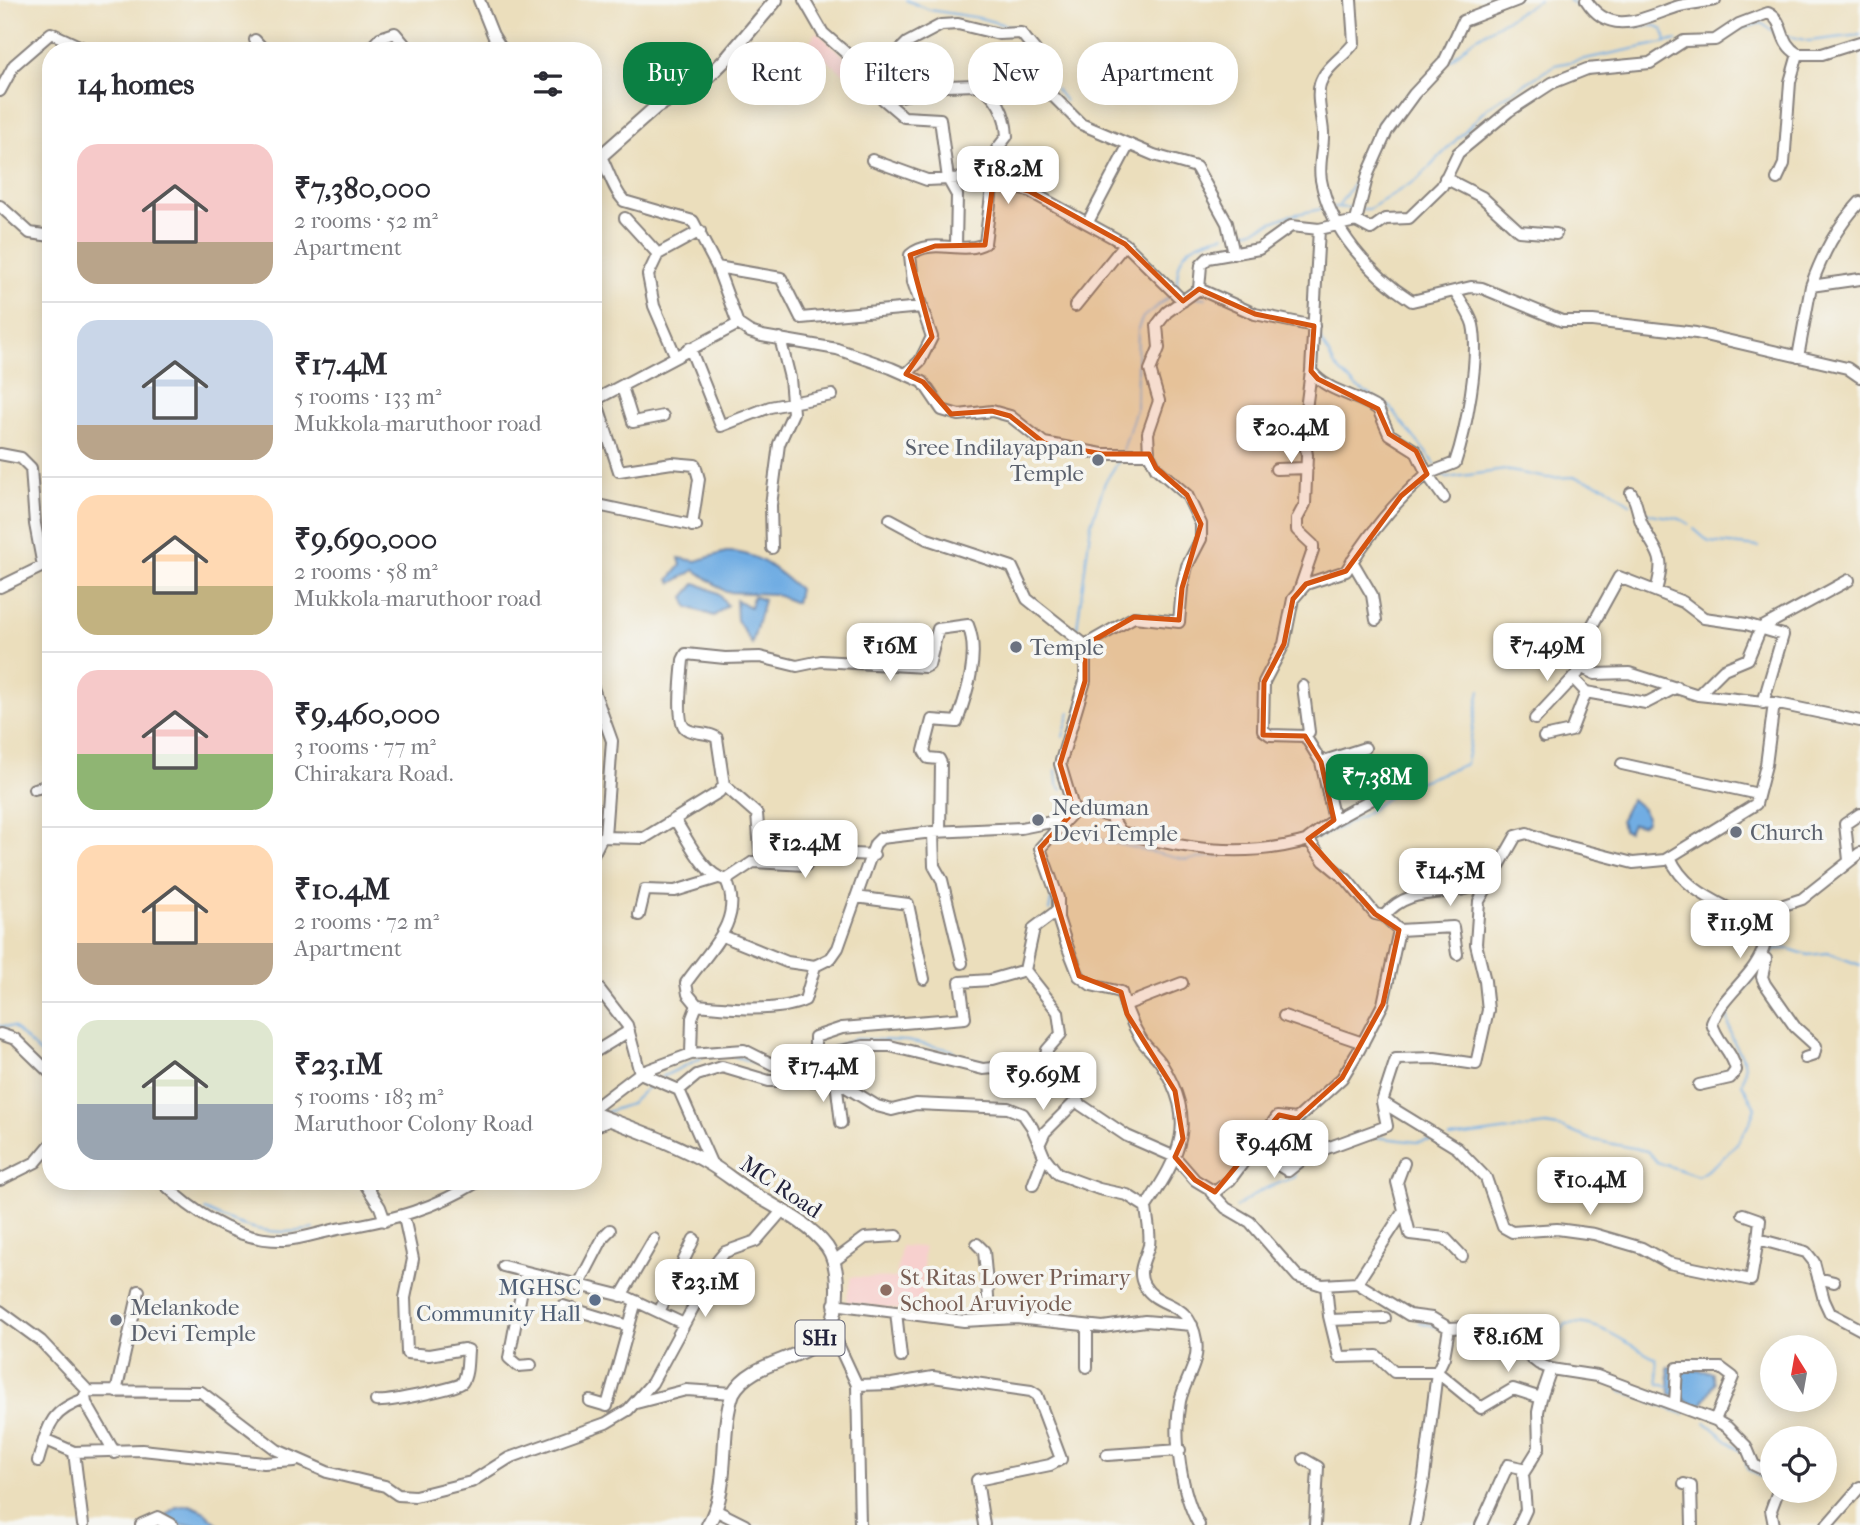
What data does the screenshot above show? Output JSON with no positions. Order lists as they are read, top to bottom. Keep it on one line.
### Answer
{"streets":{"main road":["MC Road","SH1"]},"crossings":[["MC Road","SH1"]],"places":["Sree Indilayappan Temple","Temple","Neduman Devi Temple","Church","St Ritas Lower Primary School Aruviyode","MGHSC Community Hall","Melankode Devi Temple"],"north":"top","page":{"chip":["Buy","Rent","Filters","New","Apartment"],"heading":"14 homes","list":[{"name":"₹7,380,000","note":"2 rooms · 52 m² · Apartment"},{"name":"₹17.4M","note":"5 rooms · 133 m² · Mukkola-maruthoor road"},{"name":"₹9,690,000","note":"2 rooms · 58 m² · Mukkola-maruthoor road"},{"name":"₹9,460,000","note":"3 rooms · 77 m² · Chirakara Road."},{"name":"₹10.4M","note":"2 rooms · 72 m² · Apartment"},{"name":"₹23.1M","note":"5 rooms · 183 m² · Maruthoor Colony Road"}],"price":["₹18.2M","₹20.4M","₹16M","₹7.49M","₹7.38M","₹12.4M","₹14.5M","₹11.9M","₹17.4M","₹9.69M","₹9.46M","₹10.4M","₹23.1M","₹8.16M"]}}
